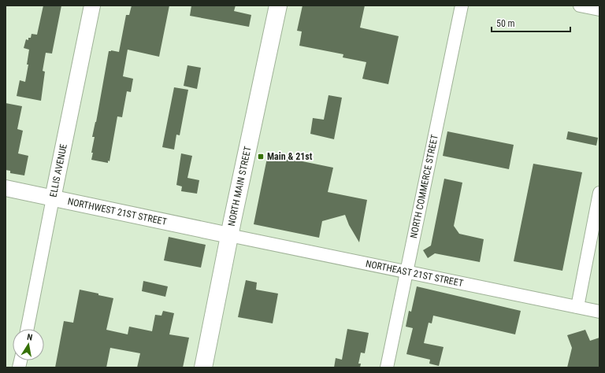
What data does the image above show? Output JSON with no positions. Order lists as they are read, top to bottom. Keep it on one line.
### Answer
{"streets":{"main road":["NORTH MAIN STREET"],"street":["ELLIS AVENUE","NORTH COMMERCE STREET","NORTHWEST 21ST STREET","NORTHEAST 21ST STREET"]},"crossings":[["ELLIS AVENUE","NORTHWEST 21ST STREET"],["NORTH MAIN STREET","NORTHWEST 21ST STREET"],["NORTH MAIN STREET","NORTHEAST 21ST STREET"],["NORTH COMMERCE STREET","NORTHEAST 21ST STREET"],["NORTHWEST 21ST STREET","NORTHEAST 21ST STREET"]],"places":{"transit":["Main & 21st"]},"scale_bar":"50 m","north":"top"}
